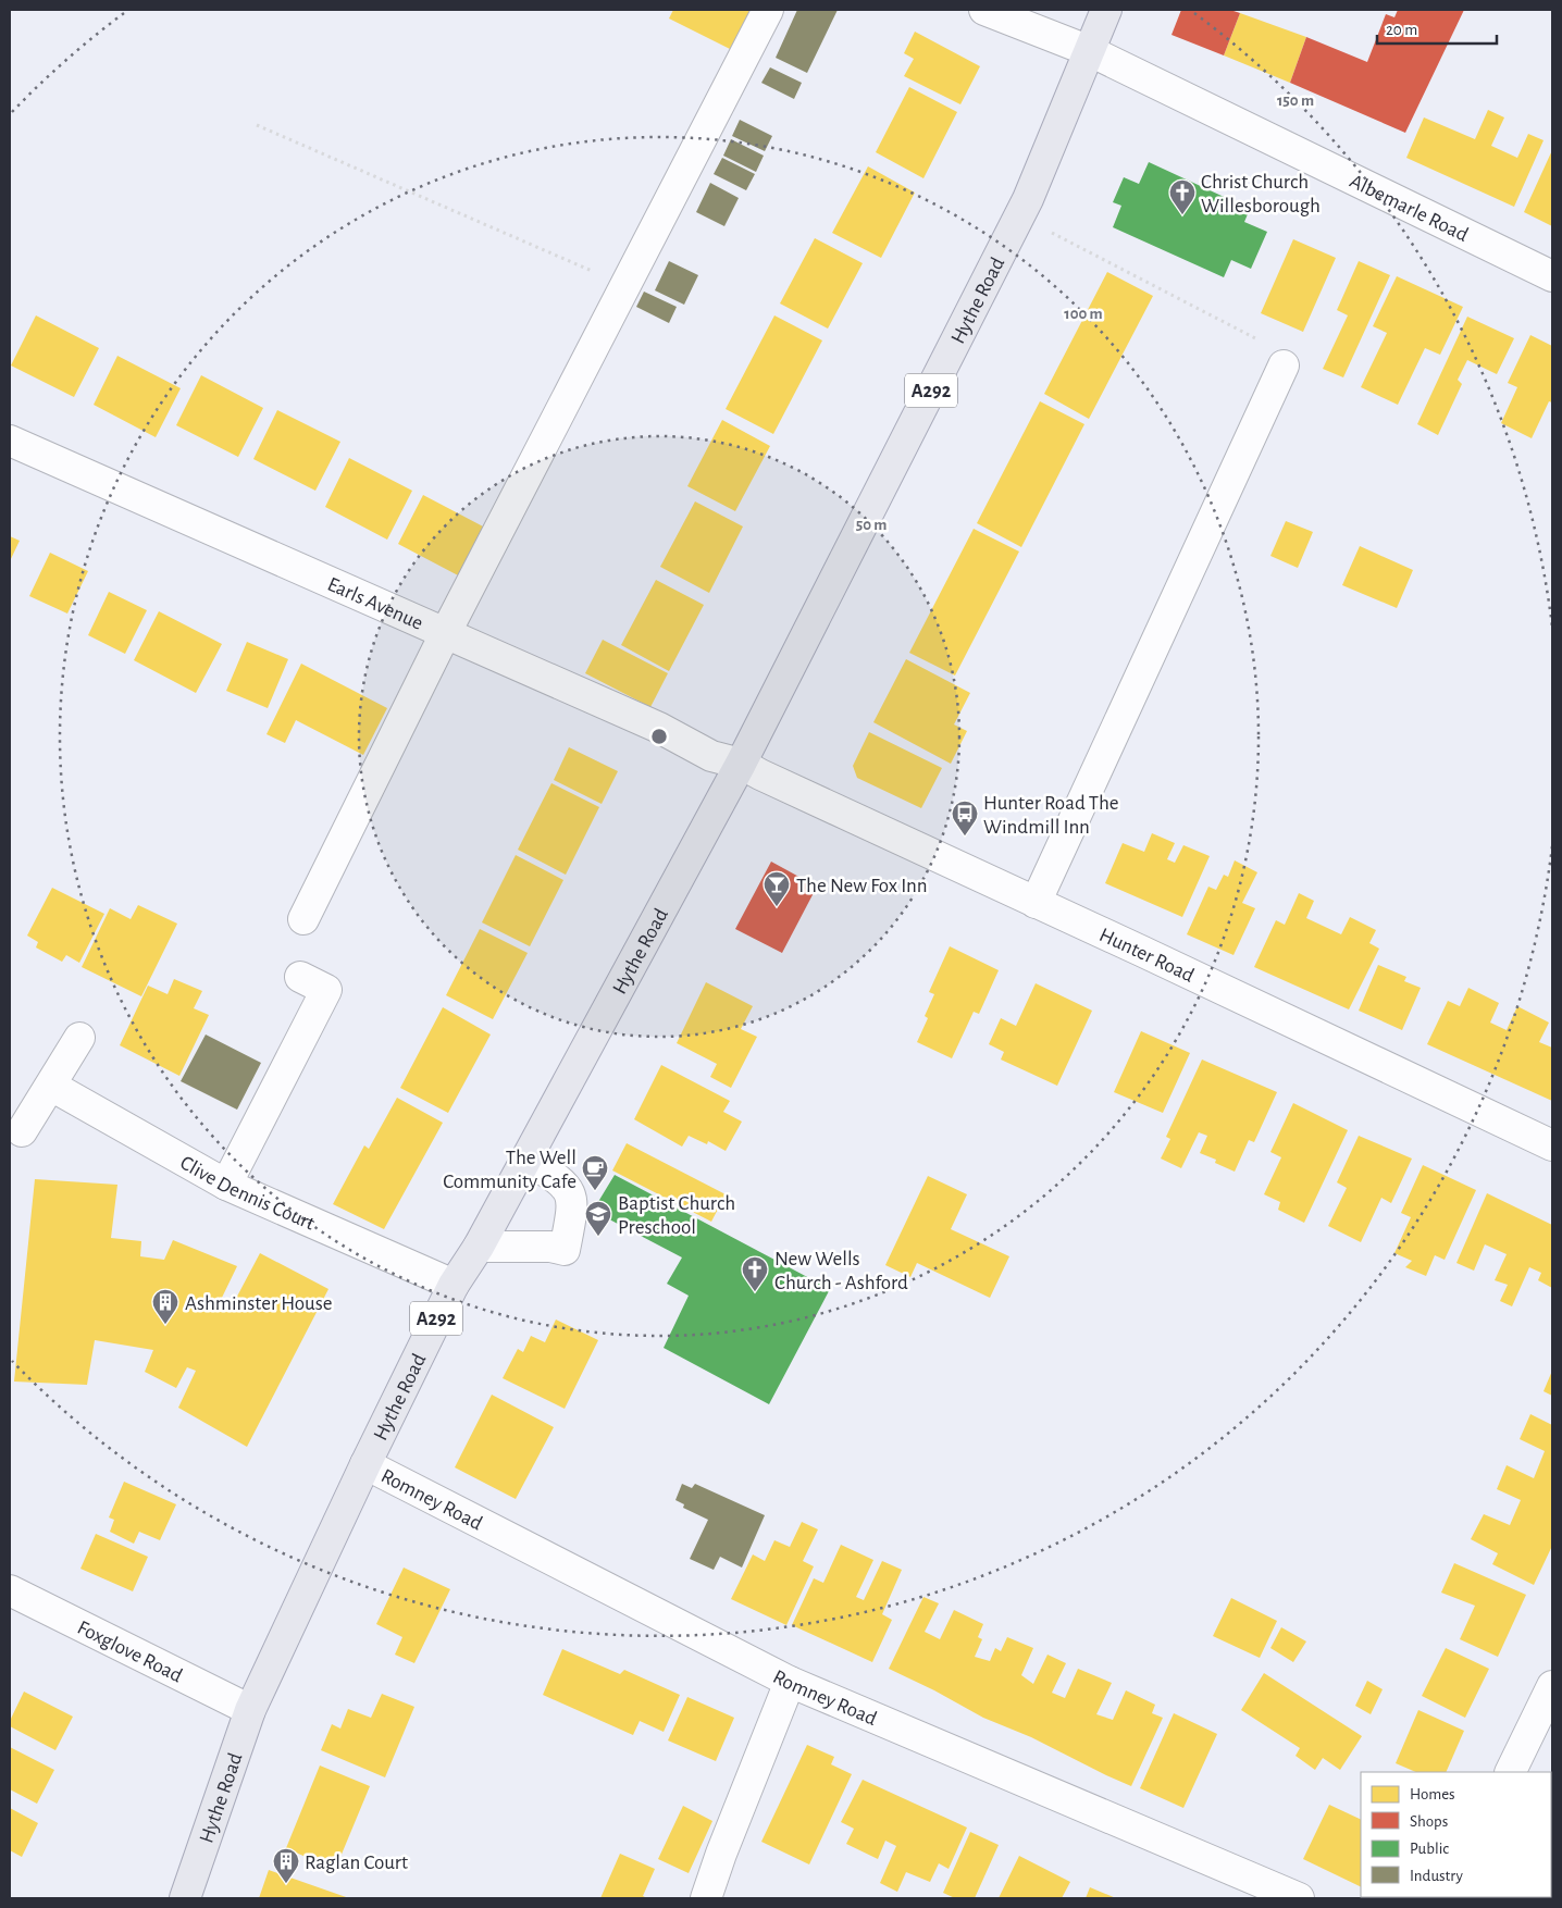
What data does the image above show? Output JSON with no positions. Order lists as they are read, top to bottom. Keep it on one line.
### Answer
{"streets":{"main road":["Hythe Road","A292"],"street":["Albemarle Road","Earls Avenue","Hunter Road","Clive Dennis Court","Romney Road","Foxglove Road"]},"crossings":[["Albemarle Road","Hythe Road"],["Hythe Road","Earls Avenue"],["Hythe Road","Hunter Road"],["Hythe Road","Clive Dennis Court"],["Hythe Road","Romney Road"],["Hythe Road","Foxglove Road"],["Earls Avenue","Hunter Road"]],"places":{"church":["Christ Church Willesborough","New Wells Church - Ashford"],"bus stop":["Hunter Road The Windmill Inn"],"bar":["The New Fox Inn"],"cafe":["The Well Community Cafe"],"school or university":["Baptist Church Preschool"],"building":["Ashminster House","Raglan Court"]},"legend":["Homes","Shops","Public","Industry"],"scale_bar":"20 m","rings":["150 m","100 m","50 m"]}
